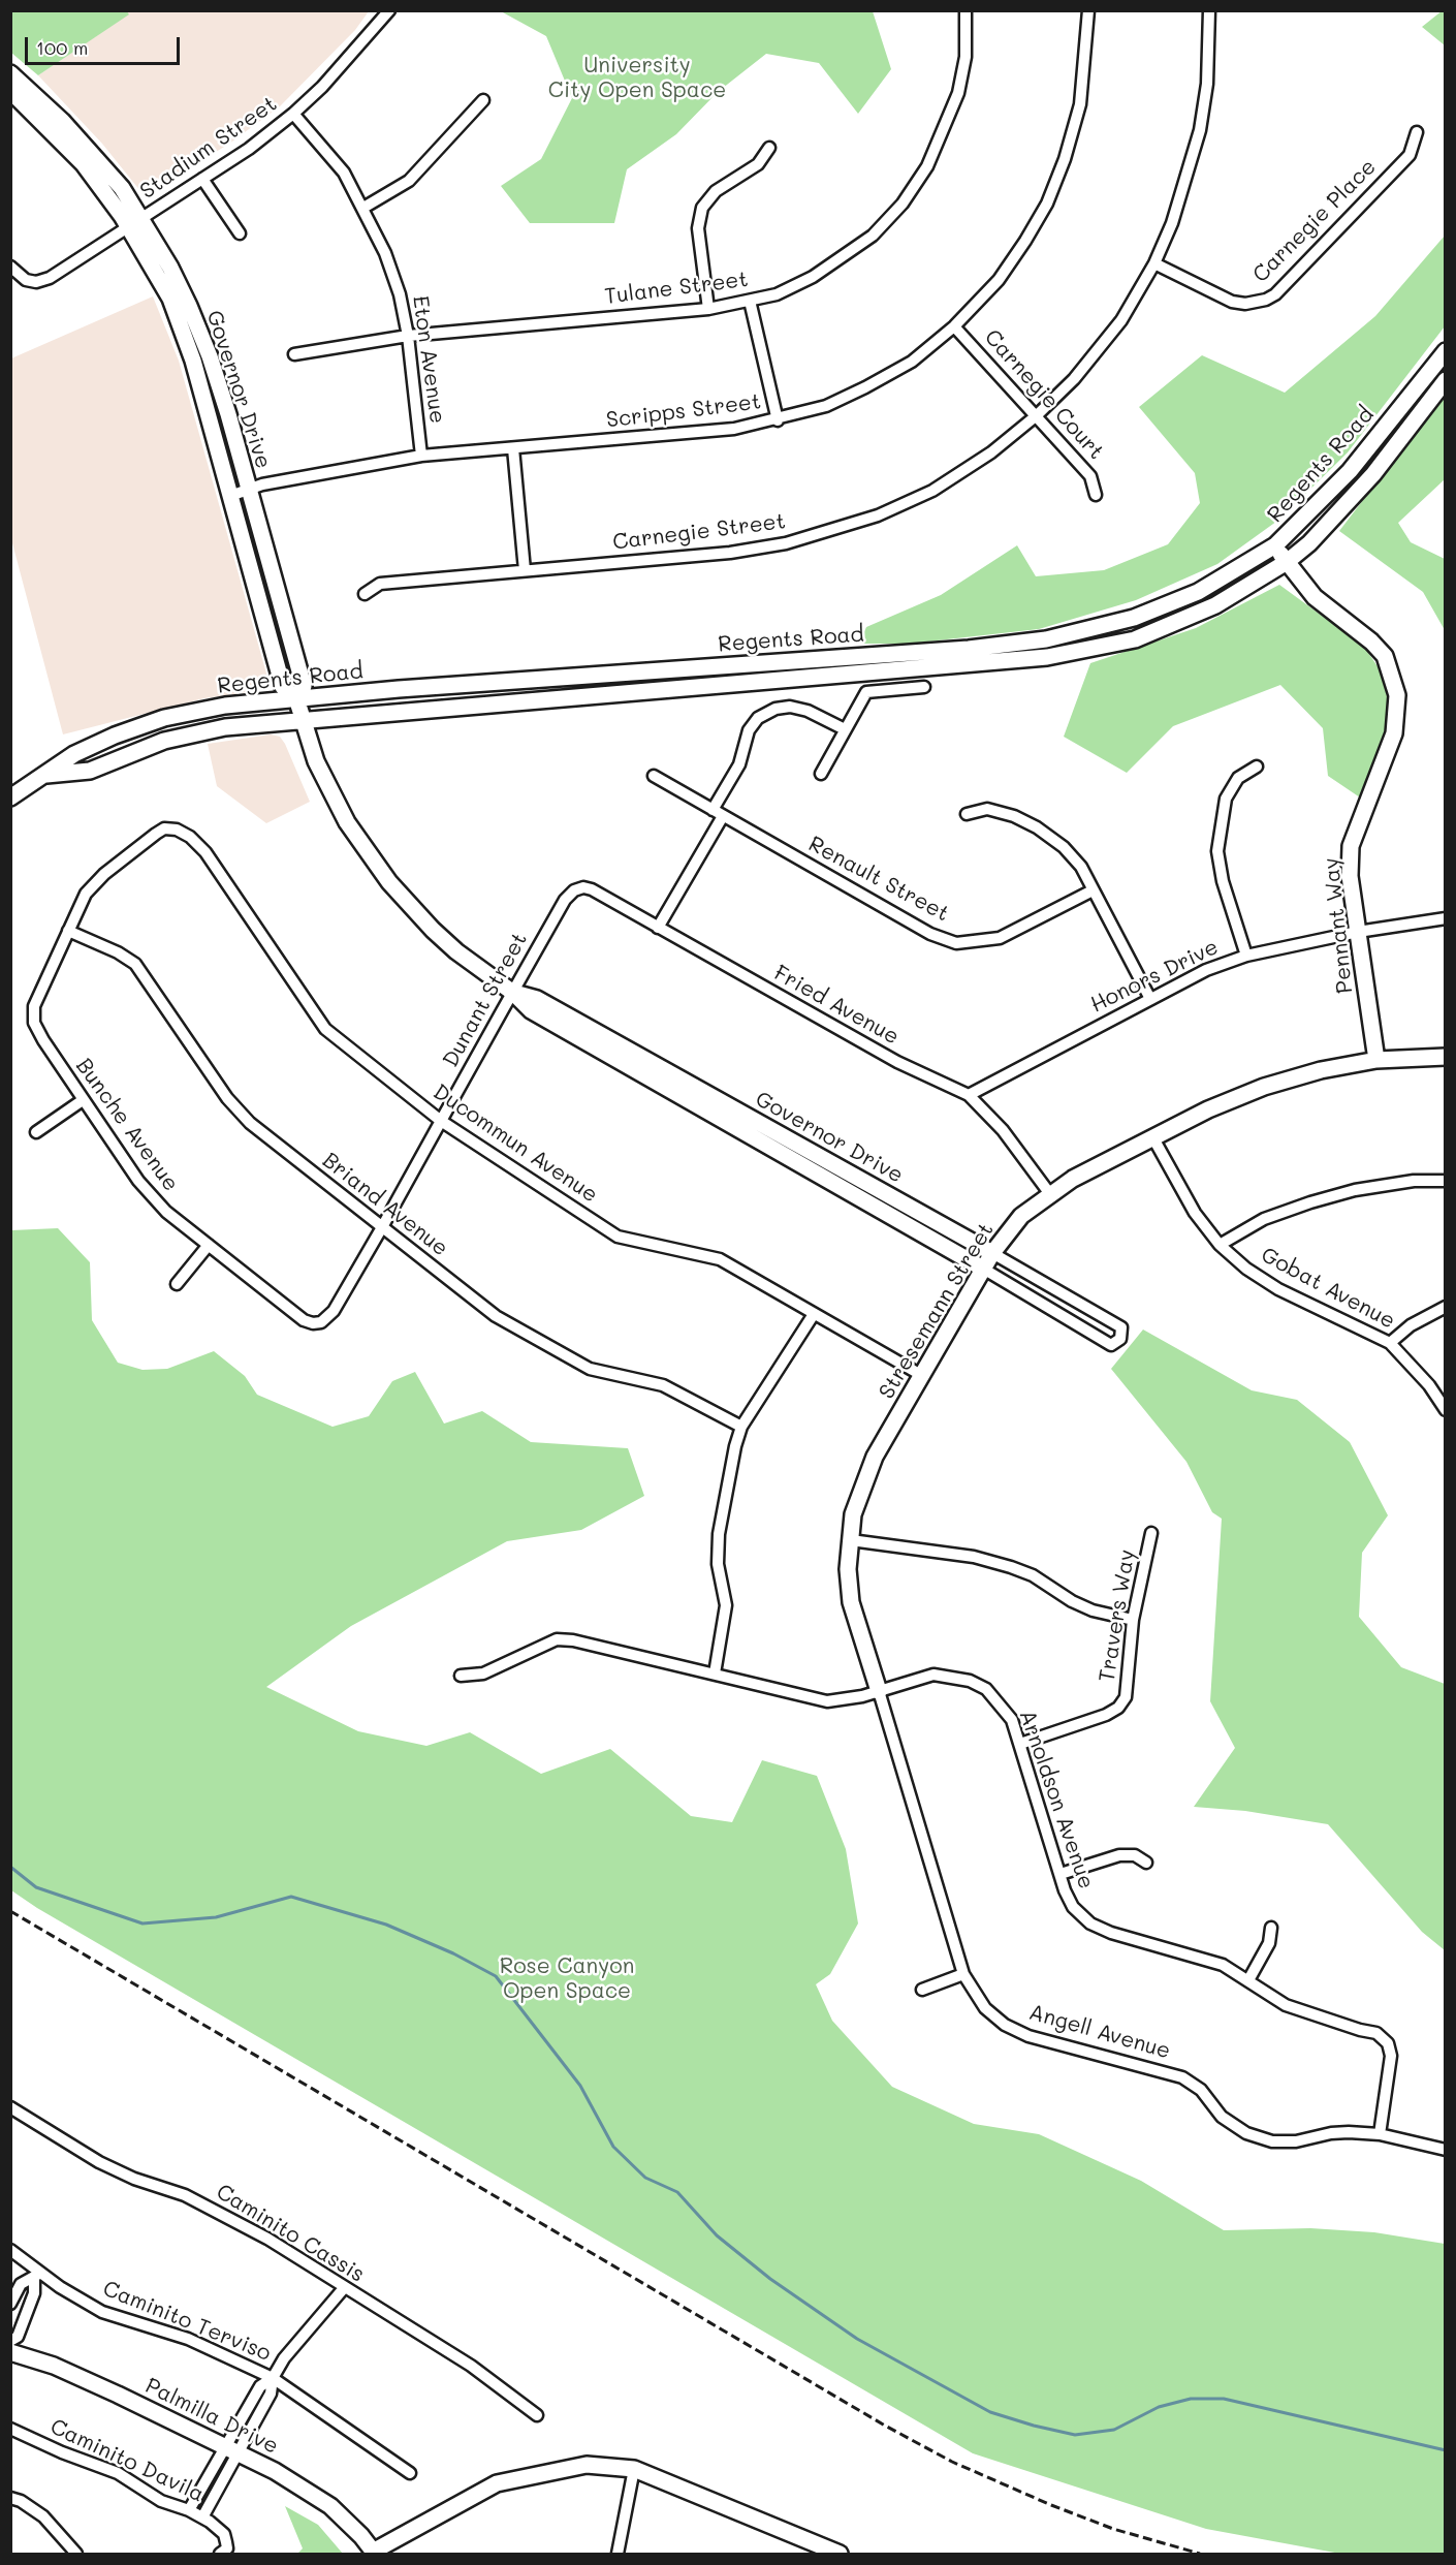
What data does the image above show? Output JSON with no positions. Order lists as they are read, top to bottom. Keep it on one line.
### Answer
{"streets":{"street":["Stadium Street","Carnegie Place","Tulane Street","Eton Avenue","Governor Drive","Carnegie Court","Scripps Street","Regents Road","Carnegie Street","Renault Street","Pennant Way","Honors Drive","Dunant Street","Fried Avenue","Bunche Avenue","Ducommun Avenue","Briand Avenue","Gobat Avenue","Stresemann Street","Travers Way","Arnoldson Avenue","Angell Avenue","Caminito Cassis","Caminito Terviso","Palmilla Drive","Caminito Davila"]},"crossings":[["Stadium Street","Eton Avenue"],["Stadium Street","Governor Drive"],["Carnegie Place","Carnegie Street"],["Tulane Street","Eton Avenue"],["Eton Avenue","Scripps Street"],["Governor Drive","Scripps Street"],["Governor Drive","Regents Road"],["Governor Drive","Dunant Street"],["Governor Drive","Stresemann Street"],["Carnegie Court","Scripps Street"],["Carnegie Court","Carnegie Street"],["Regents Road","Pennant Way"],["Pennant Way","Honors Drive"],["Pennant Way","Stresemann Street"],["Honors Drive","Fried Avenue"],["Dunant Street","Fried Avenue"],["Dunant Street","Bunche Avenue"],["Dunant Street","Ducommun Avenue"],["Dunant Street","Briand Avenue"],["Fried Avenue","Stresemann Street"],["Bunche Avenue","Ducommun Avenue"],["Bunche Avenue","Briand Avenue"],["Ducommun Avenue","Briand Avenue"],["Ducommun Avenue","Stresemann Street"],["Gobat Avenue","Stresemann Street"],["Stresemann Street","Arnoldson Avenue"],["Stresemann Street","Angell Avenue"],["Travers Way","Arnoldson Avenue"],["Arnoldson Avenue","Angell Avenue"]],"parks":["University City Open Space","Rose Canyon Open Space"],"scale_bar":"100 m"}
